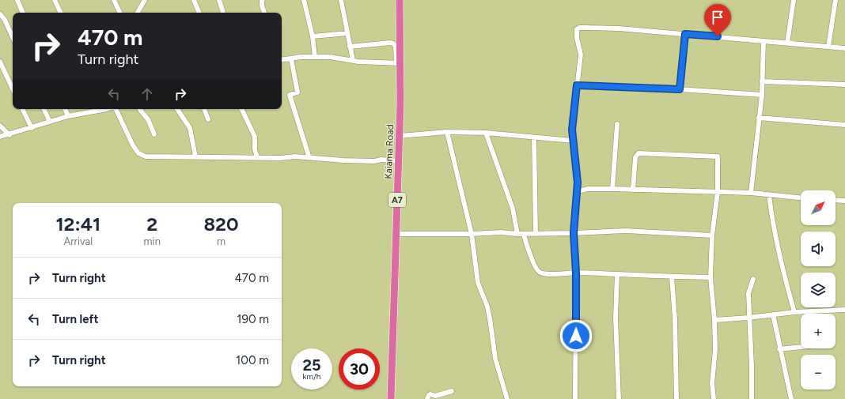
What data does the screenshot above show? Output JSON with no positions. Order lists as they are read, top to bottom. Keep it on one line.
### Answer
{"streets":{"highway":["Kaiama Road","A7"]},"north":"top right","page":{"turn":["470 m","Turn right"],"map_buttons":["+","−"],"eta":["12:41","Arrival","2","min","820","m"],"list":[{"name":"Turn right","value":"470 m"},{"name":"Turn left","value":"190 m"},{"name":"Turn right","value":"100 m"}],"speed":"25 km/h","limit":"30"}}
